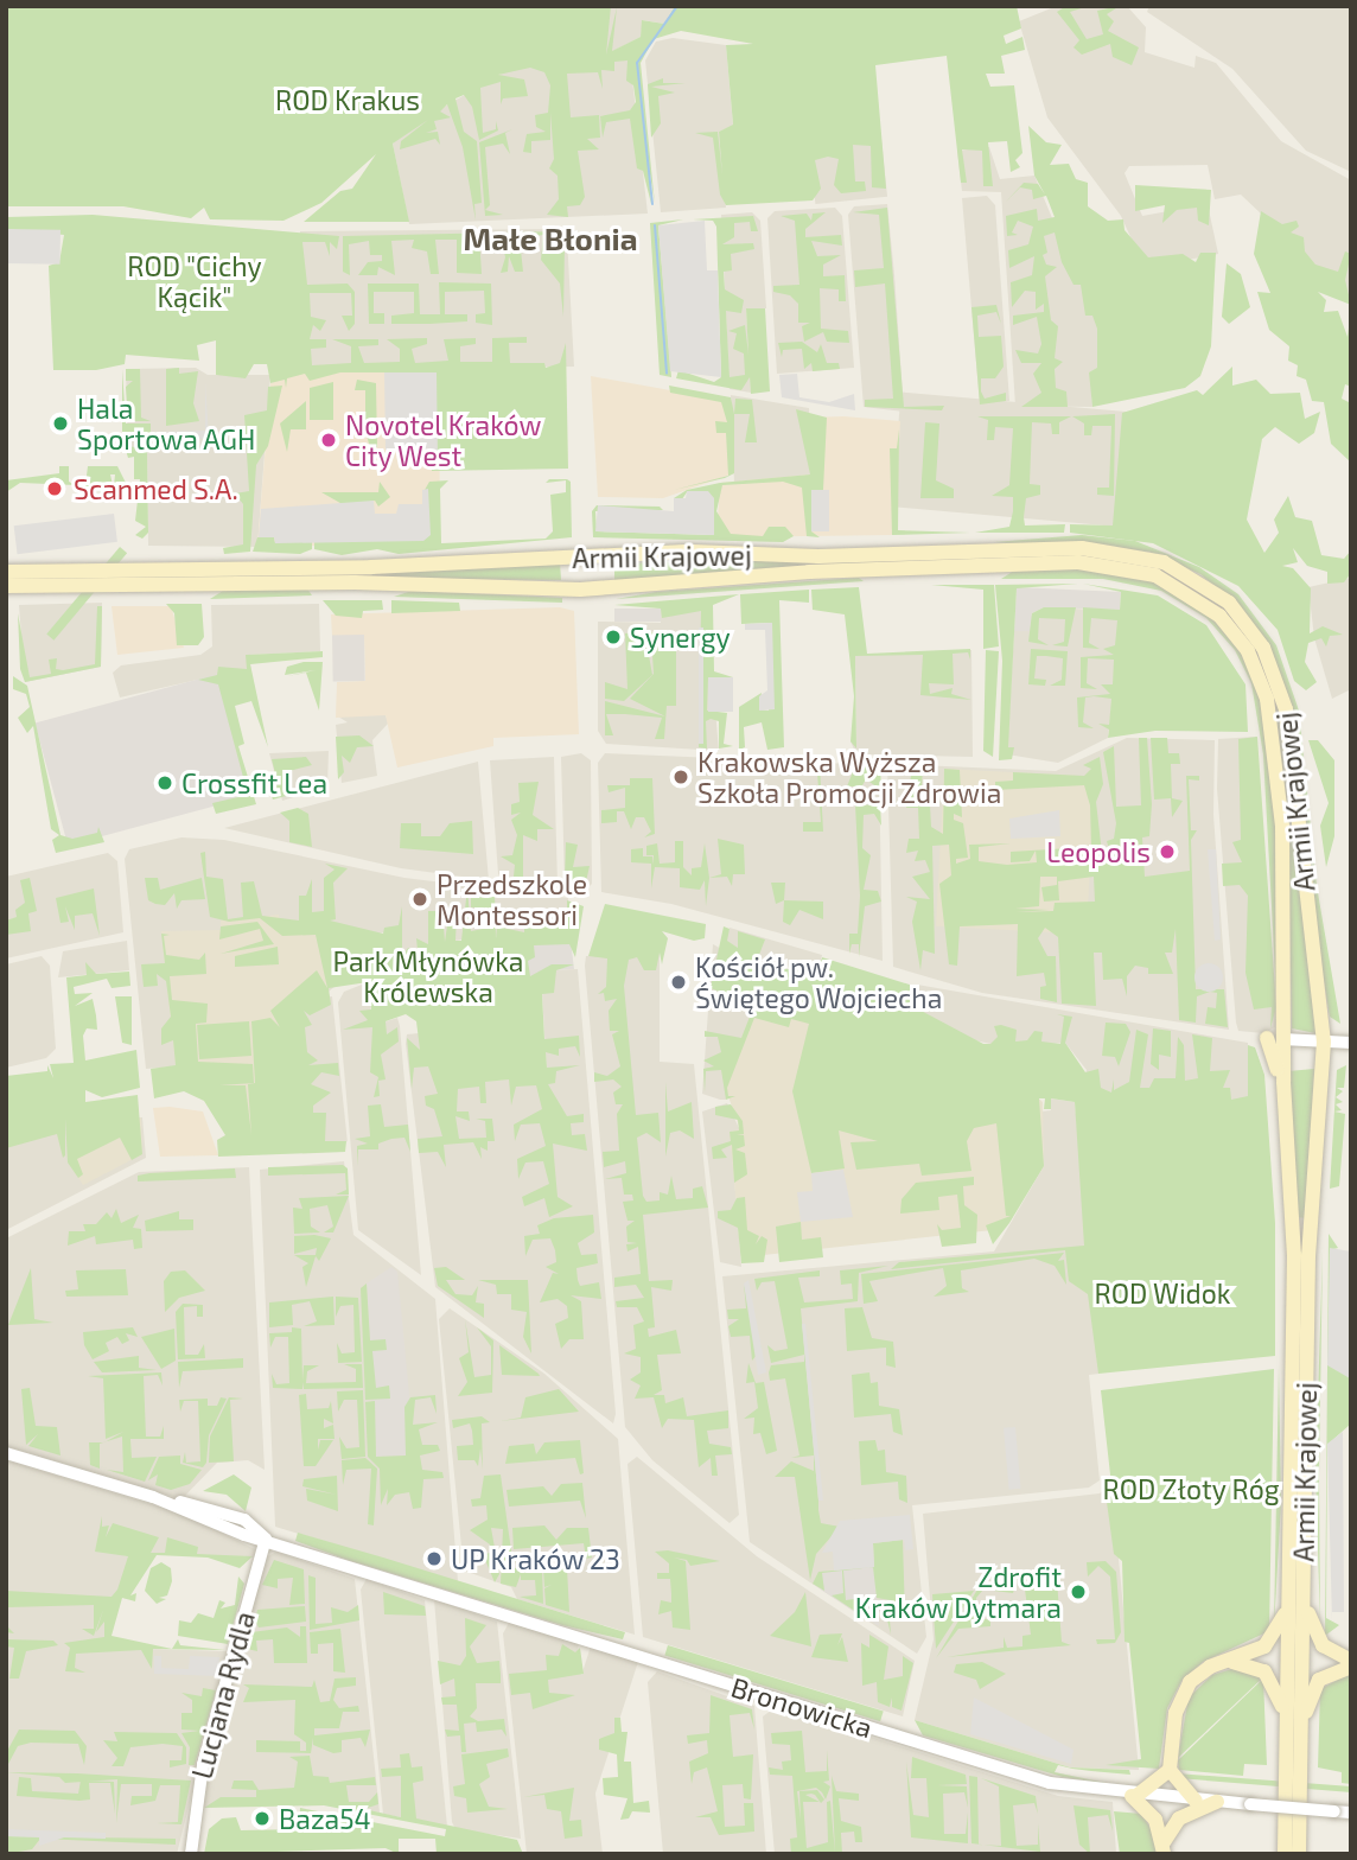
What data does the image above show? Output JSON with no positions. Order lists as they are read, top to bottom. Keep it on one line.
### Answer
{"streets":{"main road":["Armii Krajowej"],"street":["Lucjana Rydla","Bronowicka"]},"crossings":[["Lucjana Rydla","Bronowicka"]],"districts":["Małe Błonia"],"parks":["ROD Krakus","ROD \"Cichy Kącik\"","Park Młynówka Królewska","ROD Widok","ROD Złoty Róg"],"places":["Hala Sportowa AGH","Novotel Kraków City West","Scanmed S.A.","Synergy","Krakowska Wyższa Szkoła Promocji Zdrowia","Crossfit Lea","Leopolis","Przedszkole Montessori","Kościół pw. Świętego Wojciecha","UP Kraków 23","Zdrofit Kraków Dytmara","Baza54"]}
